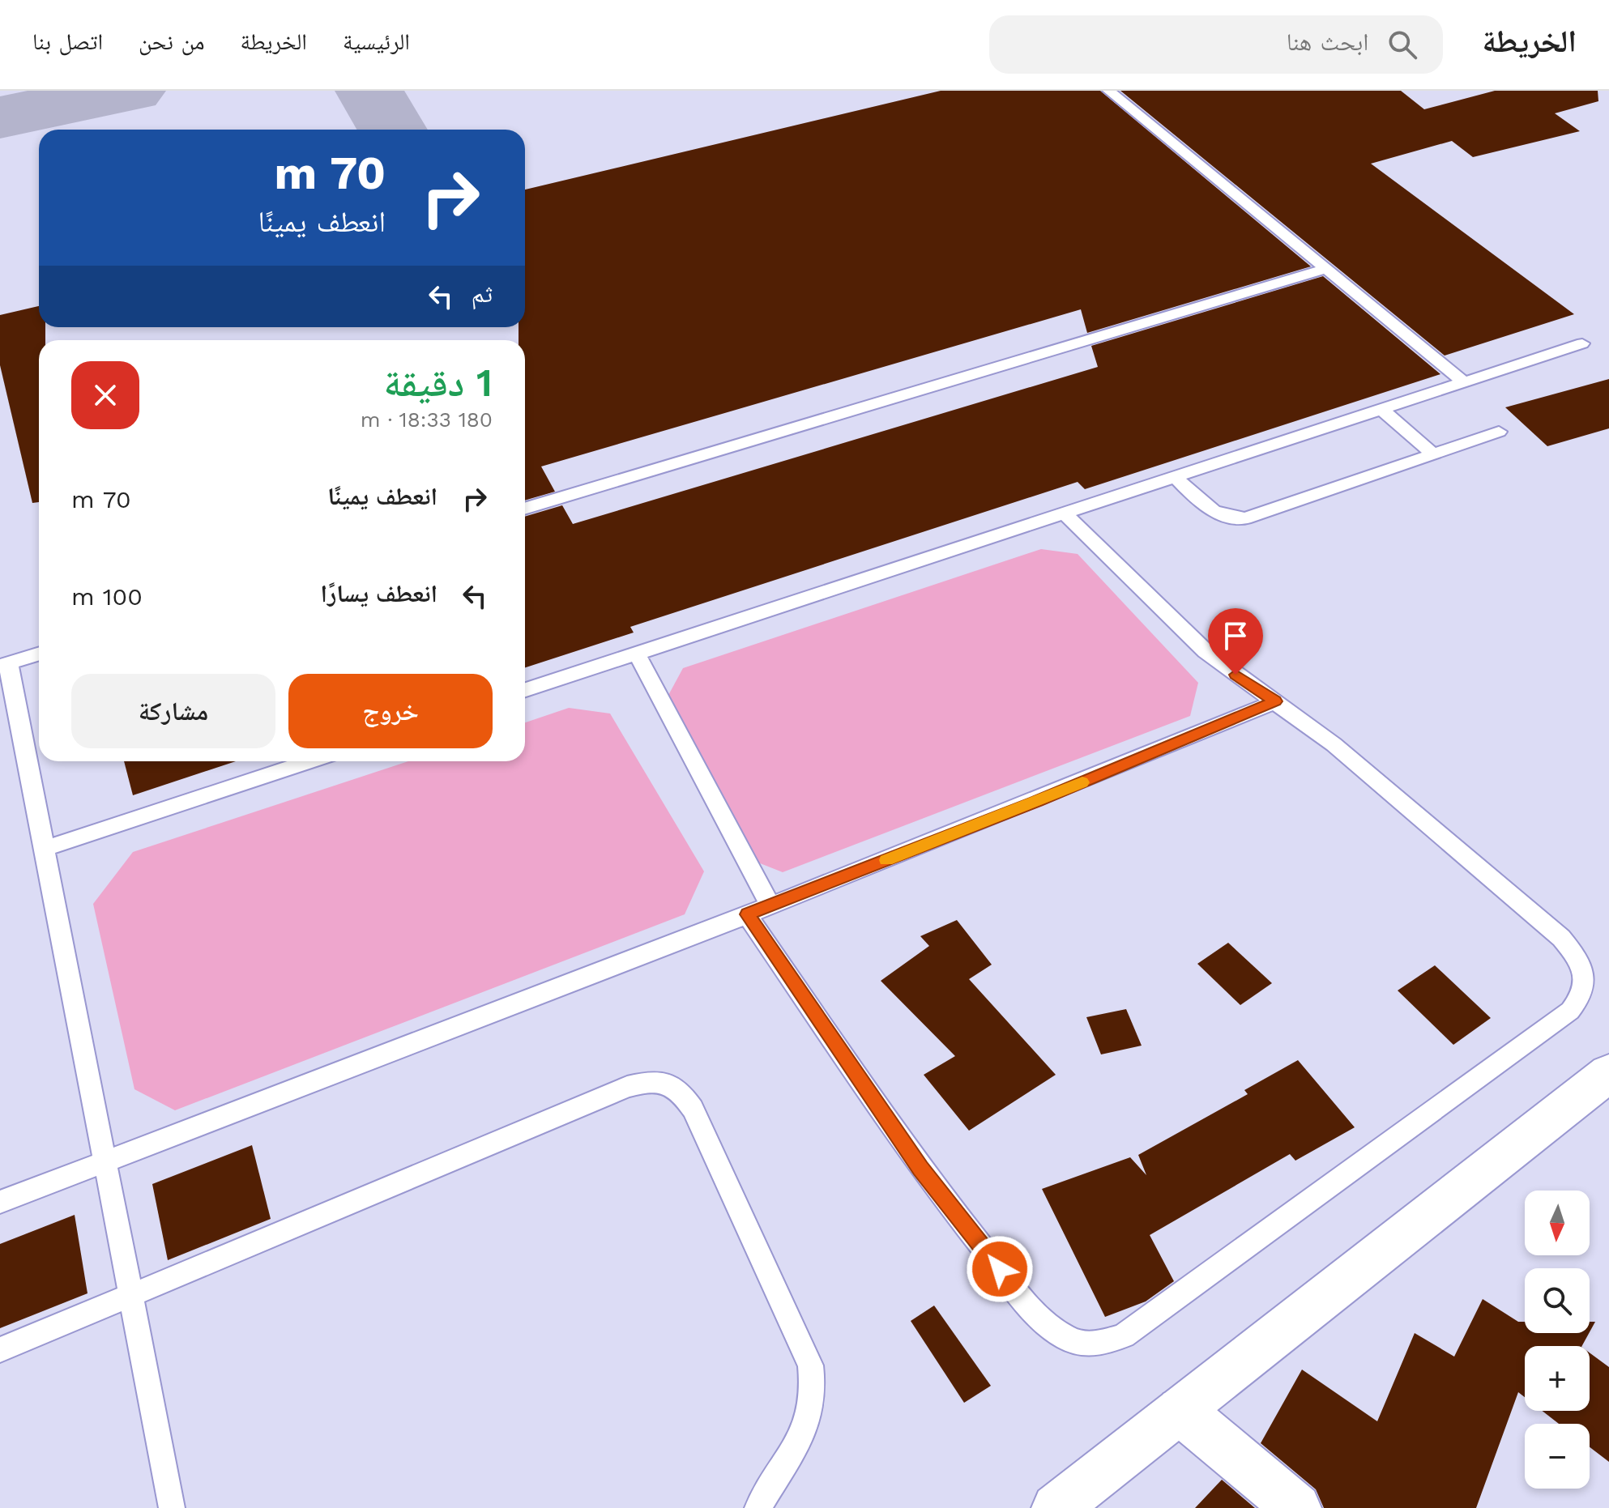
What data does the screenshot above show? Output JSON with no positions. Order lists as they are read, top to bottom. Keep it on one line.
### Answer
{"north":"bottom","page":{"header":"الخريطة","search":"ابحث هنا","nav":["الرئيسية","الخريطة","من نحن","اتصل بنا"],"turn":["70 m","انعطف يمينًا"],"then":"ثم","heading":["1 دقيقة","180 m · 18:33"],"list":[{"name":"انعطف يمينًا","value":"70 m"},{"name":"انعطف يسارًا","value":"100 m"}],"buttons":["خروج","مشاركة"],"map_buttons":["+","−"]}}
